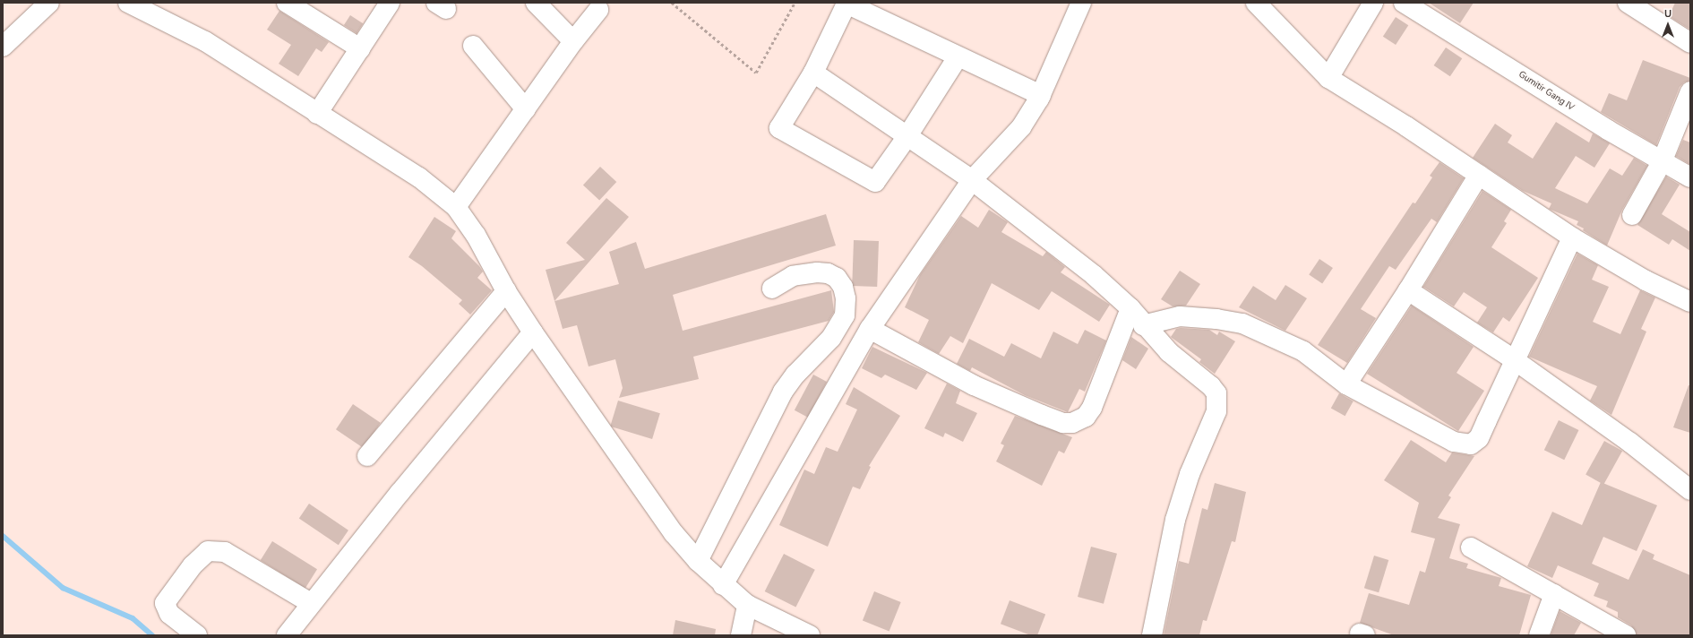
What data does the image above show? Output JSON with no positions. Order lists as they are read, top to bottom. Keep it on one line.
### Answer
{"streets":{"street":["Gumitir Gang IV"]},"north":"top"}
